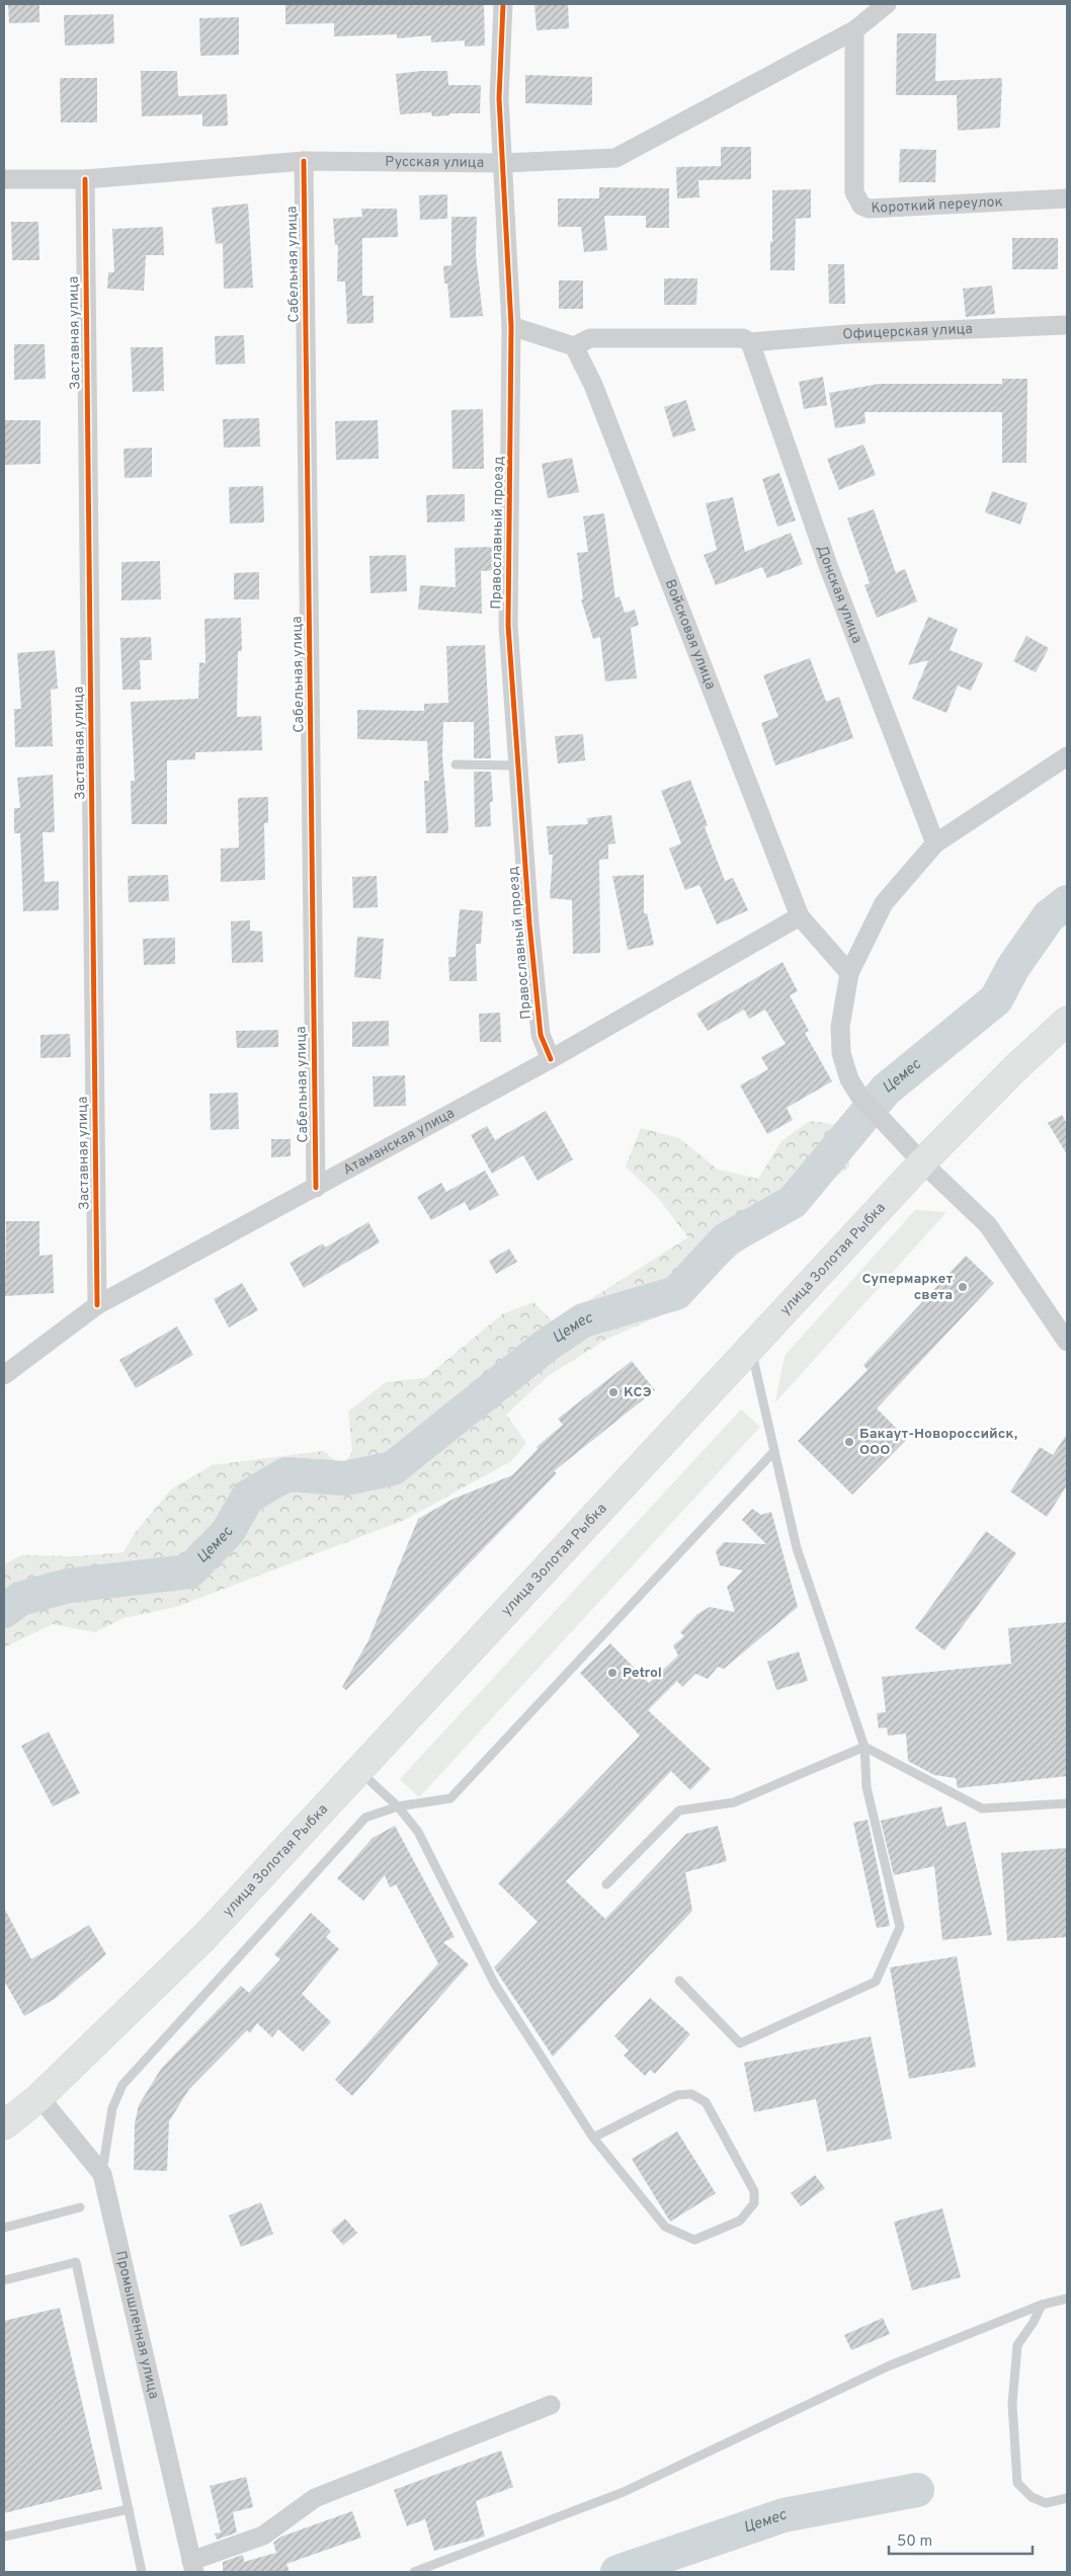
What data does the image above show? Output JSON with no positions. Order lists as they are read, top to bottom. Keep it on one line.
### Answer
{"streets":{"highway":["улица Золотая Рыбка"],"street":["Русская улица","Короткий переулок","Сабельная улица","Офицерская улица","Заставная улица","Православный проезд","Донская улица","Войсковая улица","Атаманская улица","Промышленная улица"]},"crossings":[["Русская улица","Короткий переулок"],["Русская улица","Сабельная улица"],["Русская улица","Заставная улица"],["Русская улица","Православный проезд"],["Сабельная улица","Атаманская улица"],["Офицерская улица","Донская улица"],["Офицерская улица","Войсковая улица"],["Заставная улица","Атаманская улица"],["Православный проезд","Атаманская улица"],["Войсковая улица","Атаманская улица"],["улица Золотая Рыбка","Промышленная улица"]],"water":["Цемес"],"places":["Супермаркет света","КСЭ","Бакаут-Новороссийск, ООО","Petrol"],"scale_bar":"50 m"}
